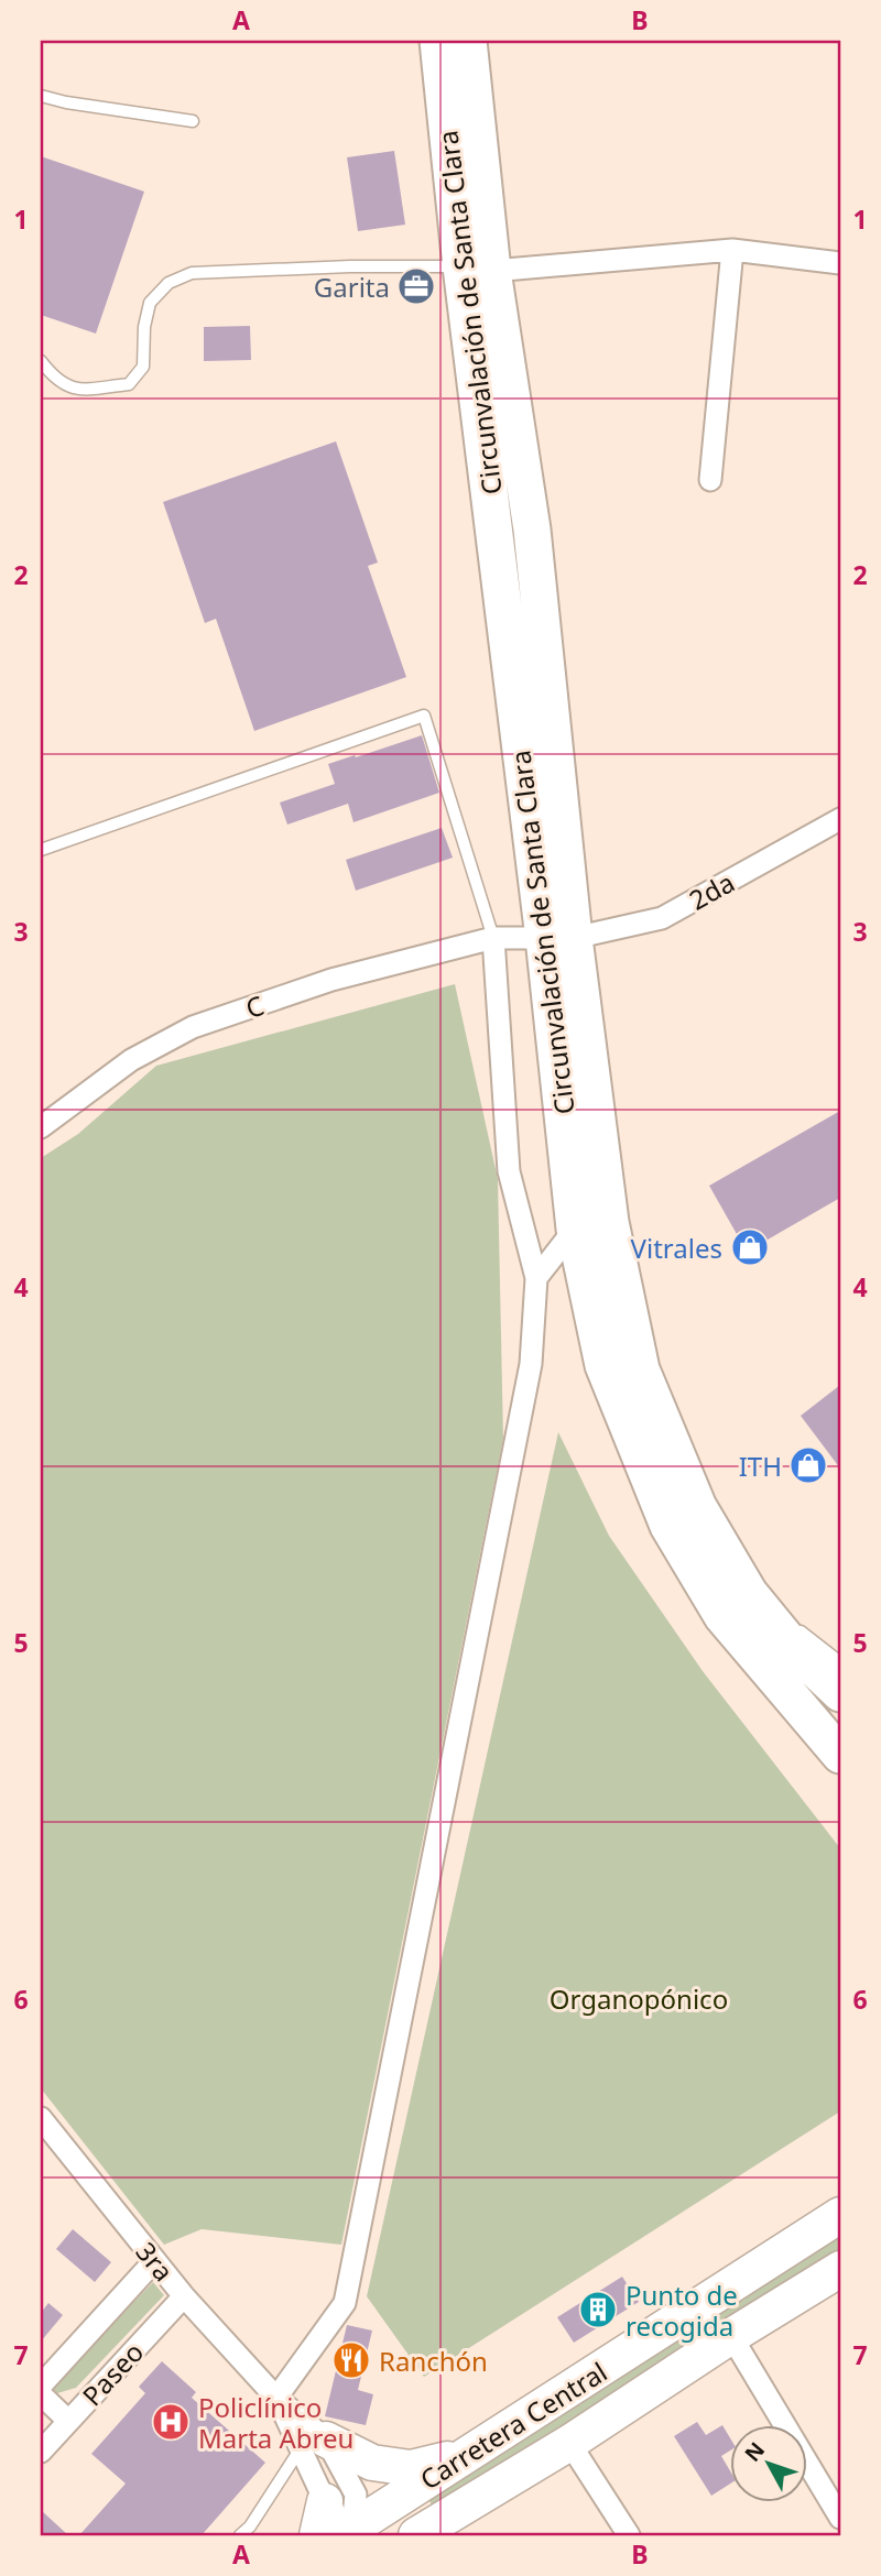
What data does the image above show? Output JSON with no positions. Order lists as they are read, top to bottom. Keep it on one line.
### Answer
{"streets":{"highway":["Circunvalación de Santa Clara"],"main road":["Carretera Central"],"street":["2da","C","3ra","Paseo"]},"crossings":[["Circunvalación de Santa Clara","2da"],["2da","C"],["3ra","Paseo"],["3ra","Carretera Central"]],"parks":["Organopónico"],"places":{"office":["Garita"],"shop":["Vitrales","ITH"],"building":["Punto de recogida"],"restaurant":["Ranchón"],"hospital":["Policlínico Marta Abreu"]},"north":"top left","grid":{"columns":["A","B"],"rows":["1","2","3","4","5","6","7"]}}
